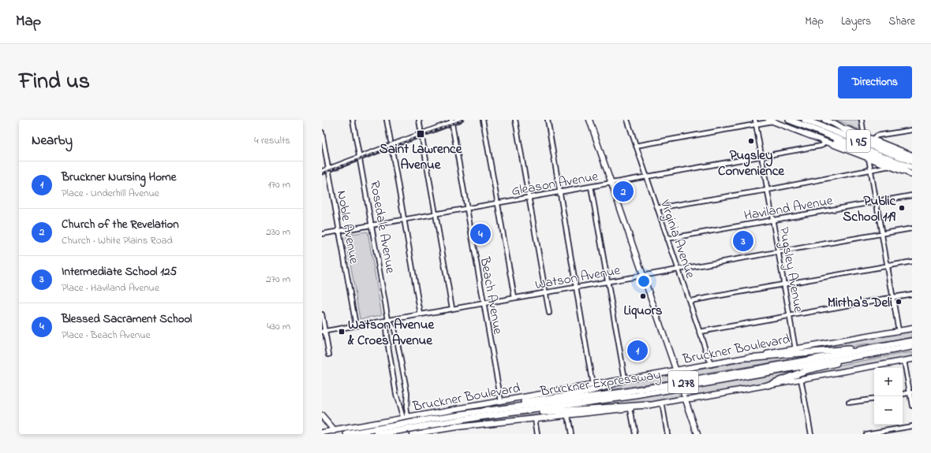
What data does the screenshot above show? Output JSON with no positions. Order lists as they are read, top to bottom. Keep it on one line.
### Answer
{"streets":{"highway":["I 95","Bruckner Expressway","I 278"],"main road":["Rosedale Avenue","Bruckner Boulevard"],"street":["Gleason Avenue","Haviland Avenue","Noble Avenue","Virginia Avenue","Pugsley Avenue","Watson Avenue","Beach Avenue"]},"crossings":[["Gleason Avenue","Noble Avenue"],["Gleason Avenue","Rosedale Avenue"],["Gleason Avenue","Virginia Avenue"],["Gleason Avenue","Pugsley Avenue"],["Gleason Avenue","Beach Avenue"],["Haviland Avenue","Virginia Avenue"],["Haviland Avenue","Pugsley Avenue"],["Noble Avenue","Watson Avenue"],["Rosedale Avenue","Watson Avenue"],["Rosedale Avenue","Bruckner Boulevard"],["Virginia Avenue","Watson Avenue"],["Virginia Avenue","Bruckner Boulevard"],["Pugsley Avenue","Watson Avenue"],["Pugsley Avenue","Bruckner Boulevard"],["Watson Avenue","Beach Avenue"],["Beach Avenue","Bruckner Boulevard"]],"places":{"transit":["Saint Lawrence Avenue","Watson Avenue & Croes Avenue"],"other":["Pugsley Convenience","Public School 119","Liquors","Mirtha's Deli"]},"page":{"header":"Map","nav":["Map","Layers","Share"],"title":"Find us","buttons":"Directions","heading":["Nearby","4 results"],"list":[{"mark":"1","name":"Bruckner Nursing Home","note":"Place · Underhill Avenue","value":"170 m"},{"mark":"2","name":"Church of the Revelation","note":"Church · White Plains Road","value":"230 m"},{"mark":"3","name":"Intermediate School 125","note":"Place · Haviland Avenue","value":"270 m"},{"mark":"4","name":"Blessed Sacrament School","note":"Place · Beach Avenue","value":"430 m"}],"pins":["2","4","3","1"],"map_buttons":["+","−"]}}
